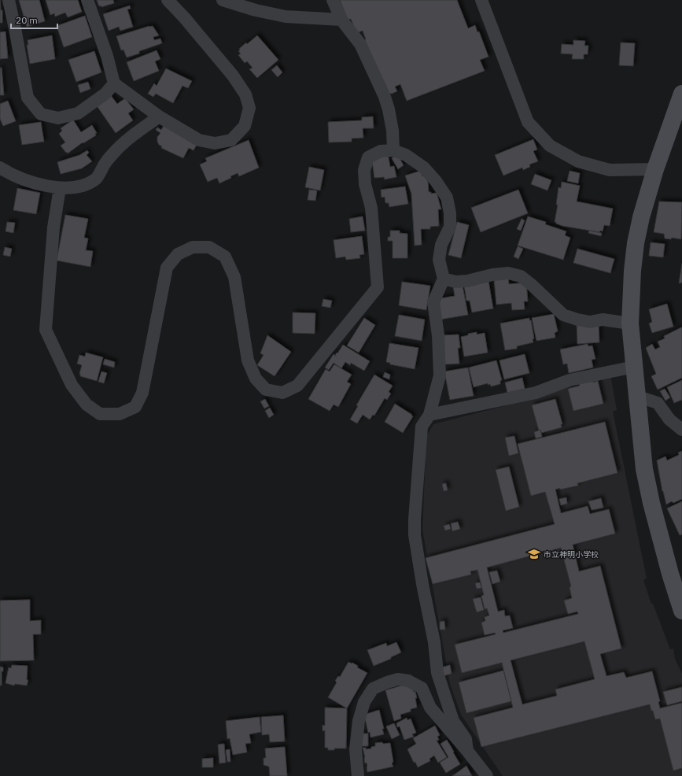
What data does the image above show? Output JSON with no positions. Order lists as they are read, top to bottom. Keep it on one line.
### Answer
{"places":{"school or university":["市立神明小学校"]},"scale_bar":"20 m"}
